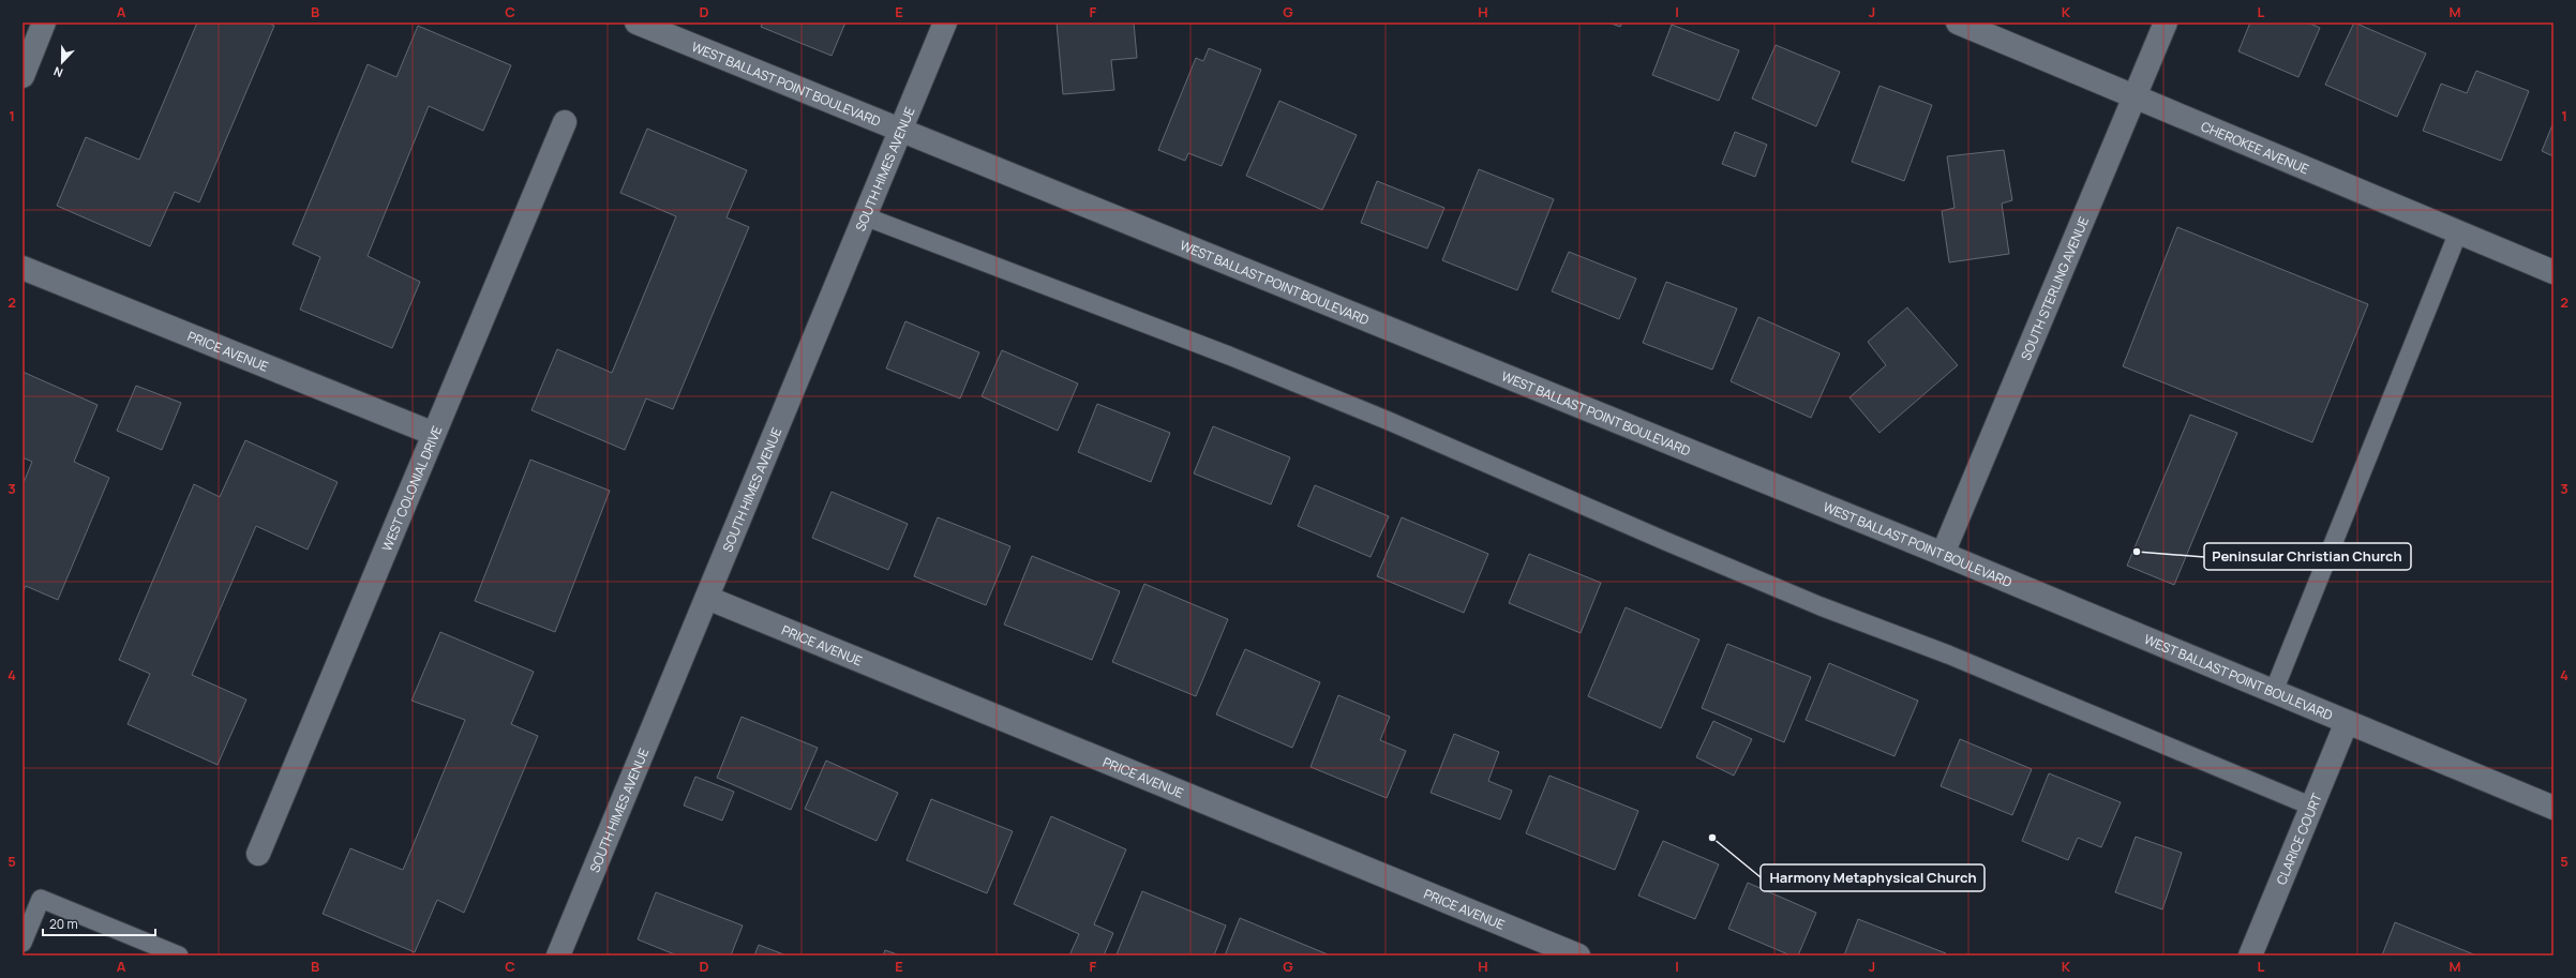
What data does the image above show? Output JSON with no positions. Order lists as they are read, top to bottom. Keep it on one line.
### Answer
{"streets":{"street":["WEST BALLAST POINT BOULEVARD","CHEROKEE AVENUE","SOUTH HIMES AVENUE","SOUTH STERLING AVENUE","PRICE AVENUE","WEST COLONIAL DRIVE","CLARICE COURT"]},"crossings":[["WEST BALLAST POINT BOULEVARD","SOUTH HIMES AVENUE"],["WEST BALLAST POINT BOULEVARD","SOUTH STERLING AVENUE"],["WEST BALLAST POINT BOULEVARD","CLARICE COURT"],["CHEROKEE AVENUE","SOUTH STERLING AVENUE"],["SOUTH HIMES AVENUE","PRICE AVENUE"],["PRICE AVENUE","WEST COLONIAL DRIVE"]],"places":["Peninsular Christian Church","Harmony Metaphysical Church"],"scale_bar":"20 m","north":"bottom","grid":{"columns":["A","B","C","D","E","F","G","H","I","J","K","L","M"],"rows":["1","2","3","4","5"]}}
